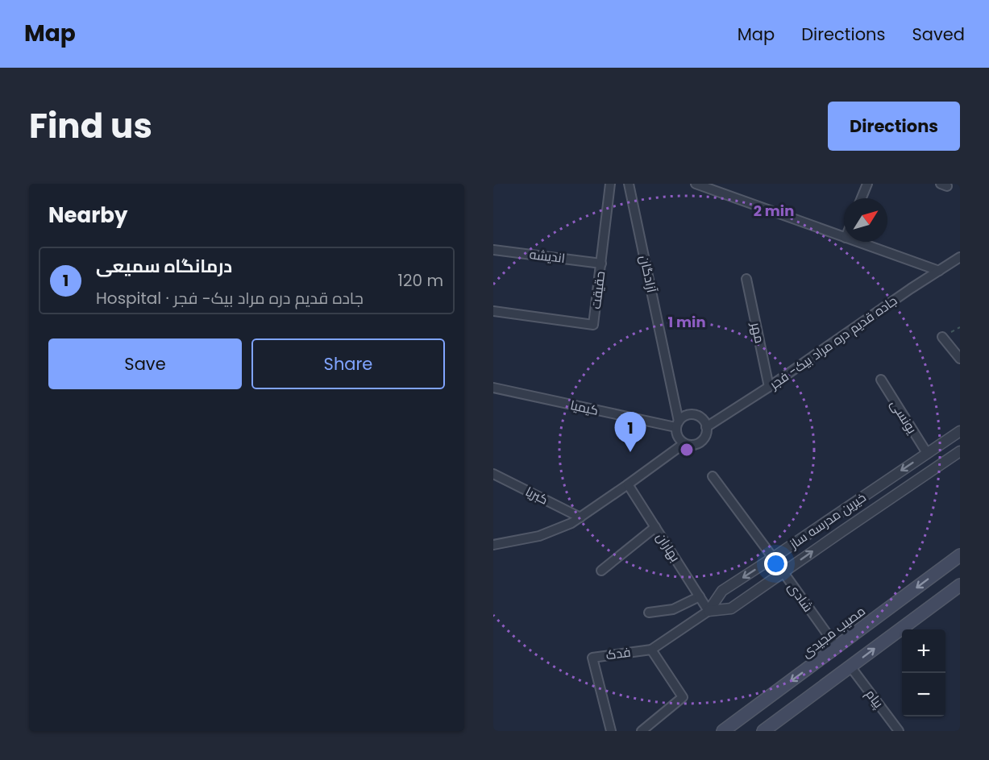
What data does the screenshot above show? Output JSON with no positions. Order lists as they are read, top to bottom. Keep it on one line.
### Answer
{"streets":{"main road":["مصیب مجیدی"],"street":["اندیشه","آزادگان","حقیقت","مهر","جاده قدیم دره مراد بیک- فجر","کیمیا","یونسی","کبریا","خیرین مدرسه ساز","بهاران","شادی","فدک","پیام"]},"crossings":[["اندیشه","حقیقت"],["آزادگان","جاده قدیم دره مراد بیک- فجر"],["آزادگان","کیمیا"],["مهر","جاده قدیم دره مراد بیک- فجر"],["جاده قدیم دره مراد بیک- فجر","کیمیا"],["یونسی","خیرین مدرسه ساز"],["خیرین مدرسه ساز","بهاران"],["خیرین مدرسه ساز","شادی"],["خیرین مدرسه ساز","فدک"],["بهاران","فدک"],["شادی","مصیب مجیدی"]],"north":"top right","page":{"header":"Map","nav":["Map","Directions","Saved"],"title":"Find us","buttons":["Directions",["Save","Share"]],"heading":"Nearby","list":[{"mark":"1","name":"درمانگاه سمیعی","note":"Hospital · جاده قدیم دره مراد بیک- فجر","value":"120 m"}],"pins":"1","map_buttons":["+","−"]},"rings":["2 min","1 min"]}
